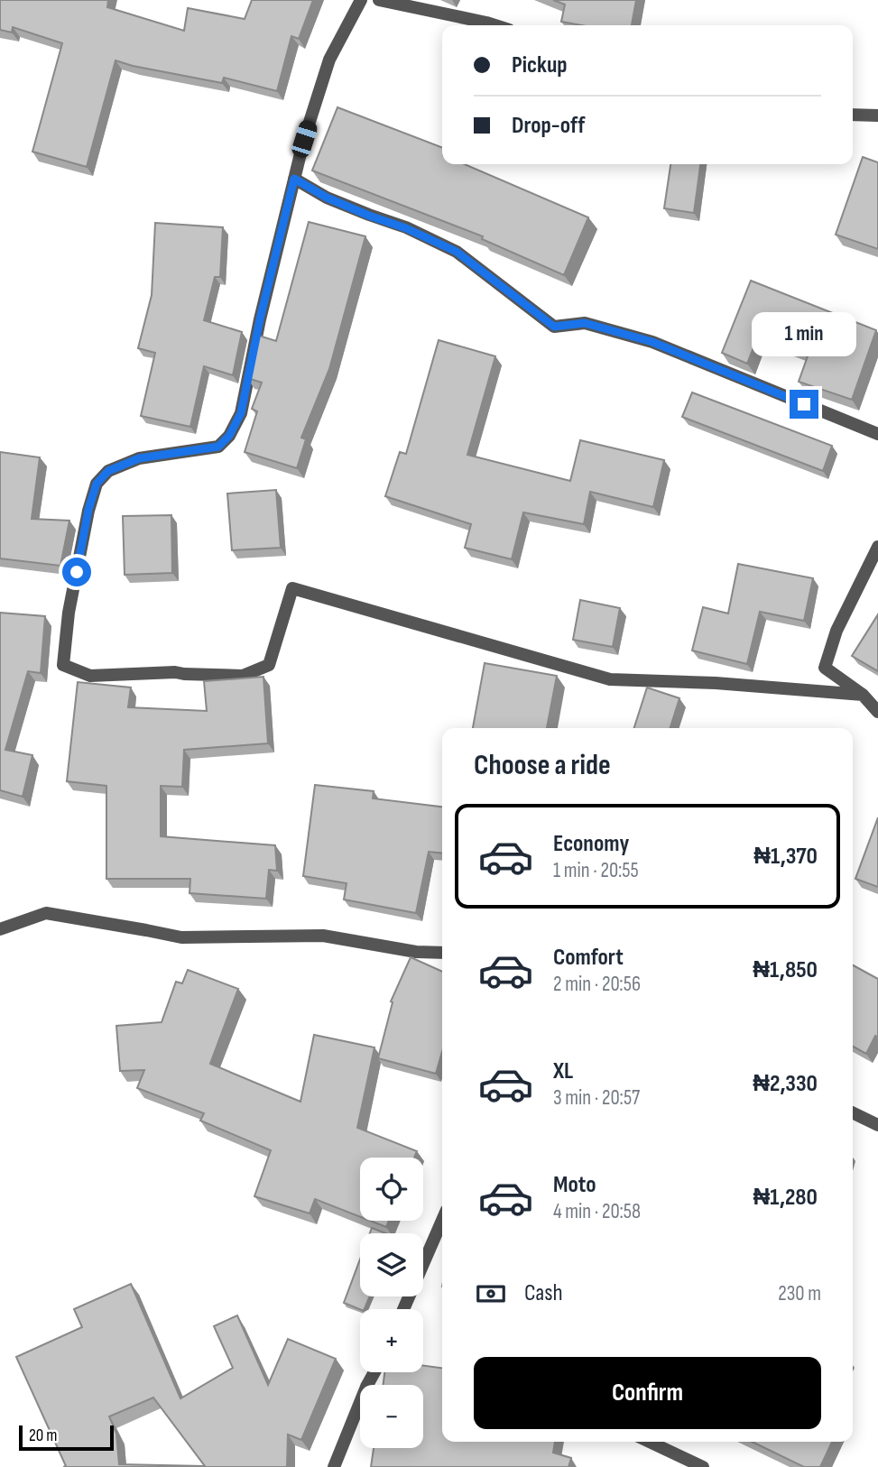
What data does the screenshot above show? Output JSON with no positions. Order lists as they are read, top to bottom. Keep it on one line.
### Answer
{"scale_bar":"20 m","page":{"banner":["Pickup","Drop-off"],"bubble":"1 min","heading":"Choose a ride","list":[{"name":"Economy","note":"1 min · 20:55","value":"₦1,370"},{"name":"Comfort","note":"2 min · 20:56","value":"₦1,850"},{"name":"XL","note":"3 min · 20:57","value":"₦2,330"},{"name":"Moto","note":"4 min · 20:58","value":"₦1,280"}],"map_buttons":["+","−"],"pay":["Cash","230 m"],"buttons":"Confirm","scale":"20 m"}}
